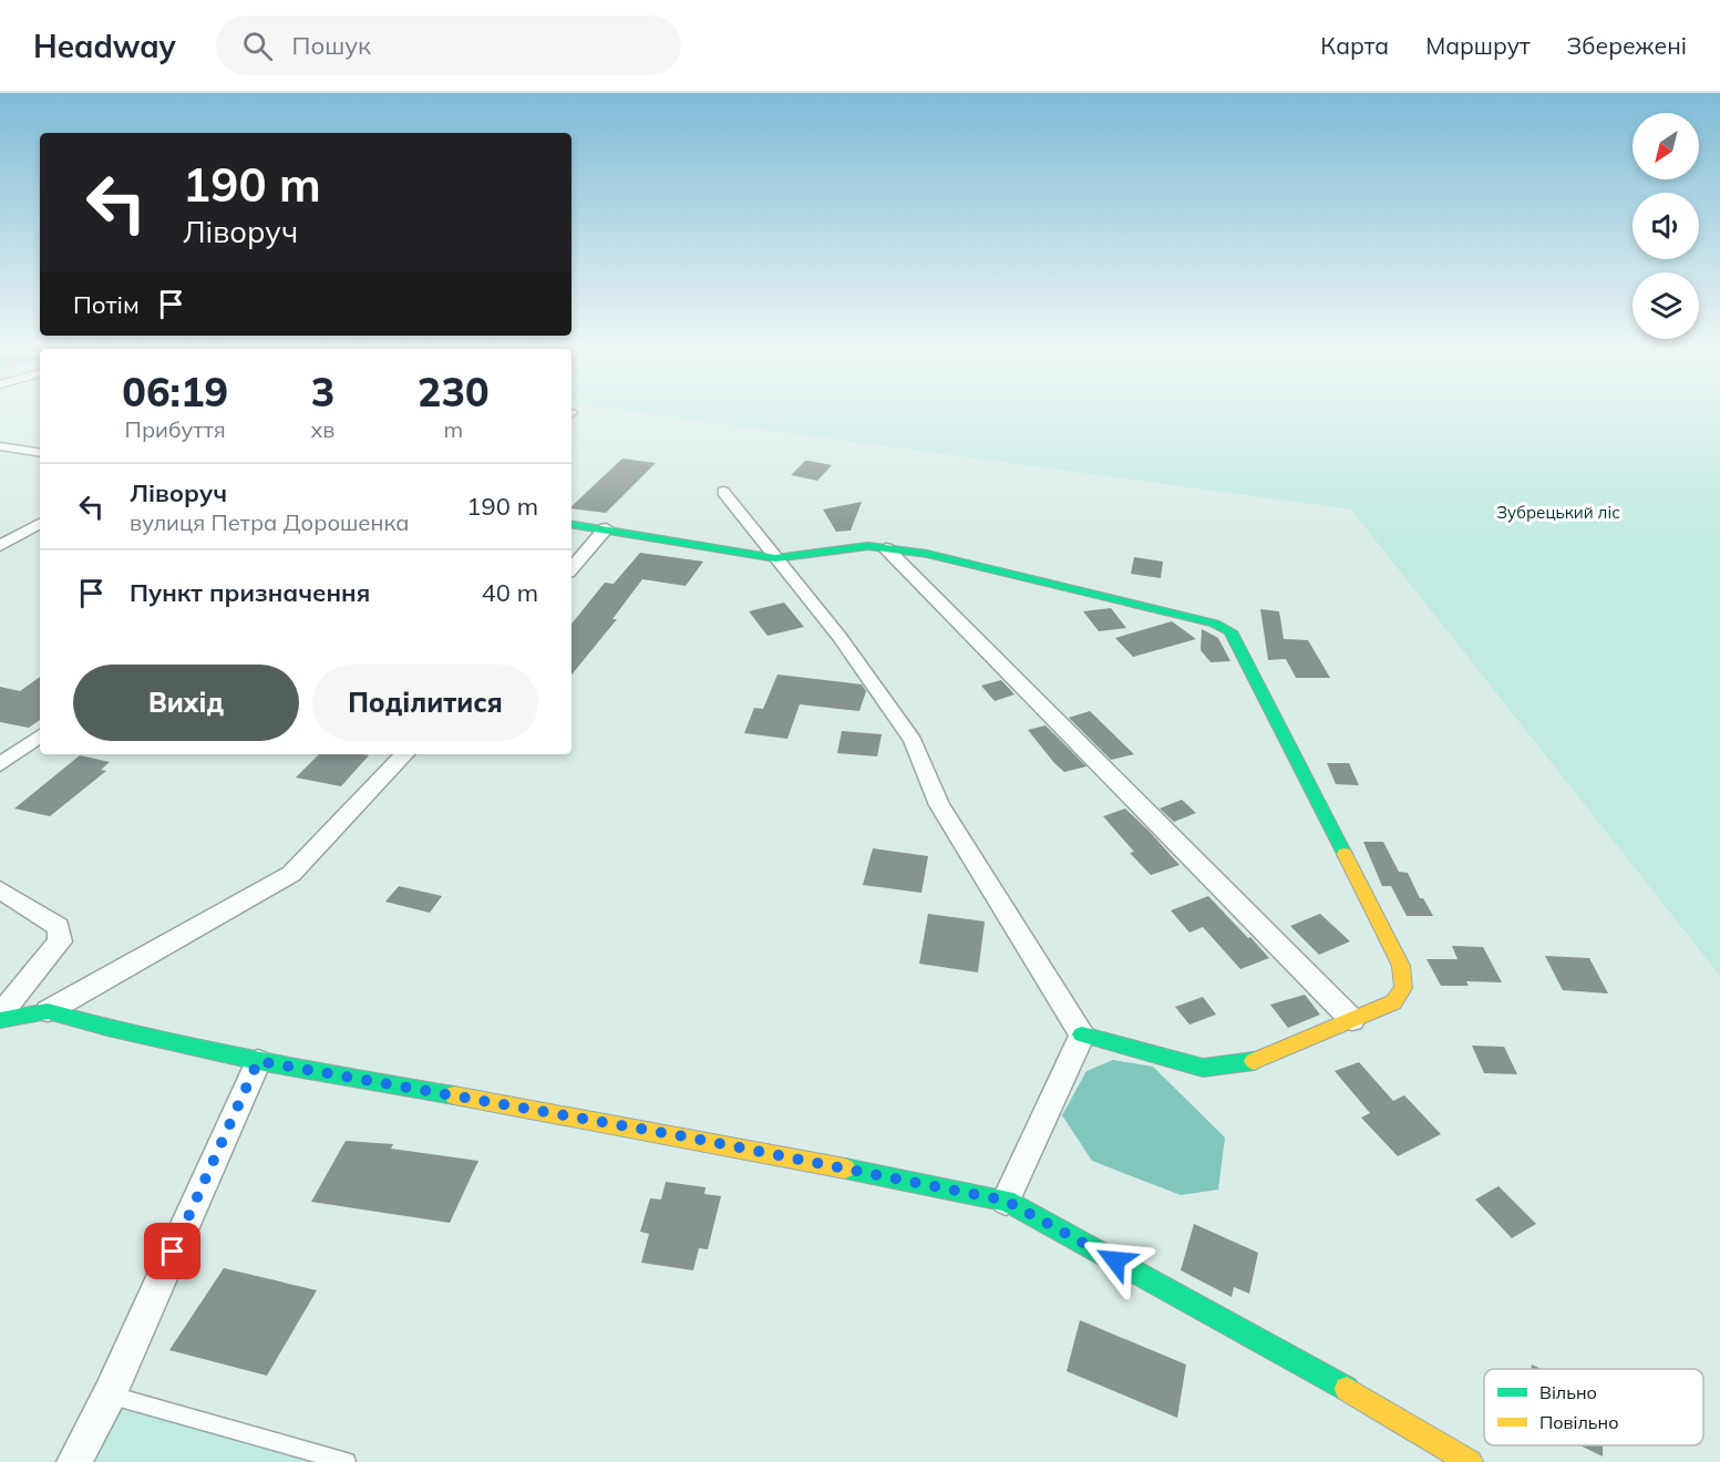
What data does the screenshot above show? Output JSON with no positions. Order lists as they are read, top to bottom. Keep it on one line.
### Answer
{"parks":["Зубрецький ліс"],"legend":["Вільно","Повільно"],"north":"bottom left","page":{"header":"Headway","search":"Пошук","nav":["Карта","Маршрут","Збережені"],"turn":["190 m","Ліворуч"],"then":"Потім","eta":["06:19","Прибуття","3","хв","230","m"],"list":[{"name":"Ліворуч","note":"вулиця Петра Дорошенка","value":"190 m"},{"name":"Пункт призначення","value":"40 m"}],"buttons":["Вихід","Поділитися"]}}
